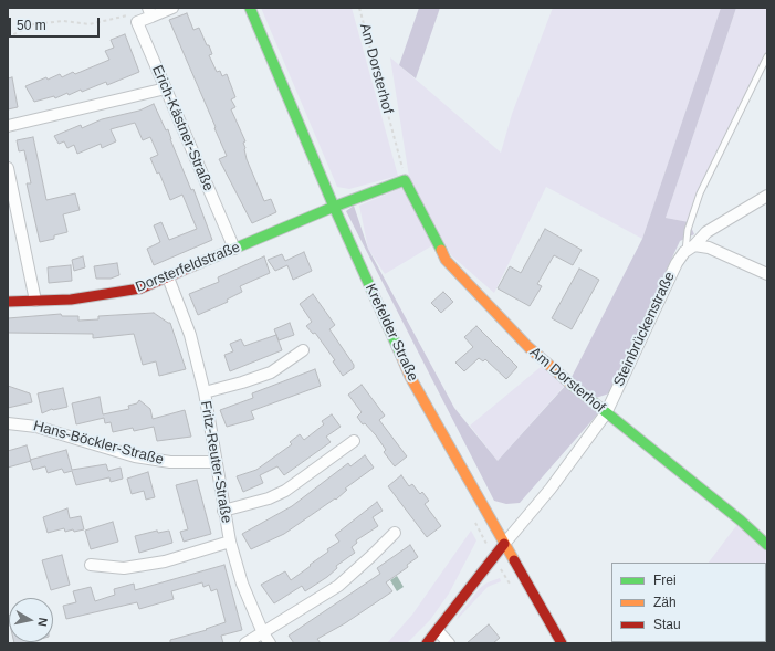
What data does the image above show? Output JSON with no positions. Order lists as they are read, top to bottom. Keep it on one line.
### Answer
{"streets":{"street":["Am Dorsterhof","Erich-Kästner-Straße","Dorsterfeldstraße","Steinbrückenstraße","Krefelder Straße","Hans-Böckler-Straße","Fritz-Reuter-Straße"]},"crossings":[["Am Dorsterhof","Steinbrückenstraße"],["Erich-Kästner-Straße","Dorsterfeldstraße"],["Dorsterfeldstraße","Krefelder Straße"],["Dorsterfeldstraße","Fritz-Reuter-Straße"],["Steinbrückenstraße","Krefelder Straße"],["Hans-Böckler-Straße","Fritz-Reuter-Straße"]],"legend":["Frei","Zäh","Stau"],"scale_bar":"50 m","north":"right"}
